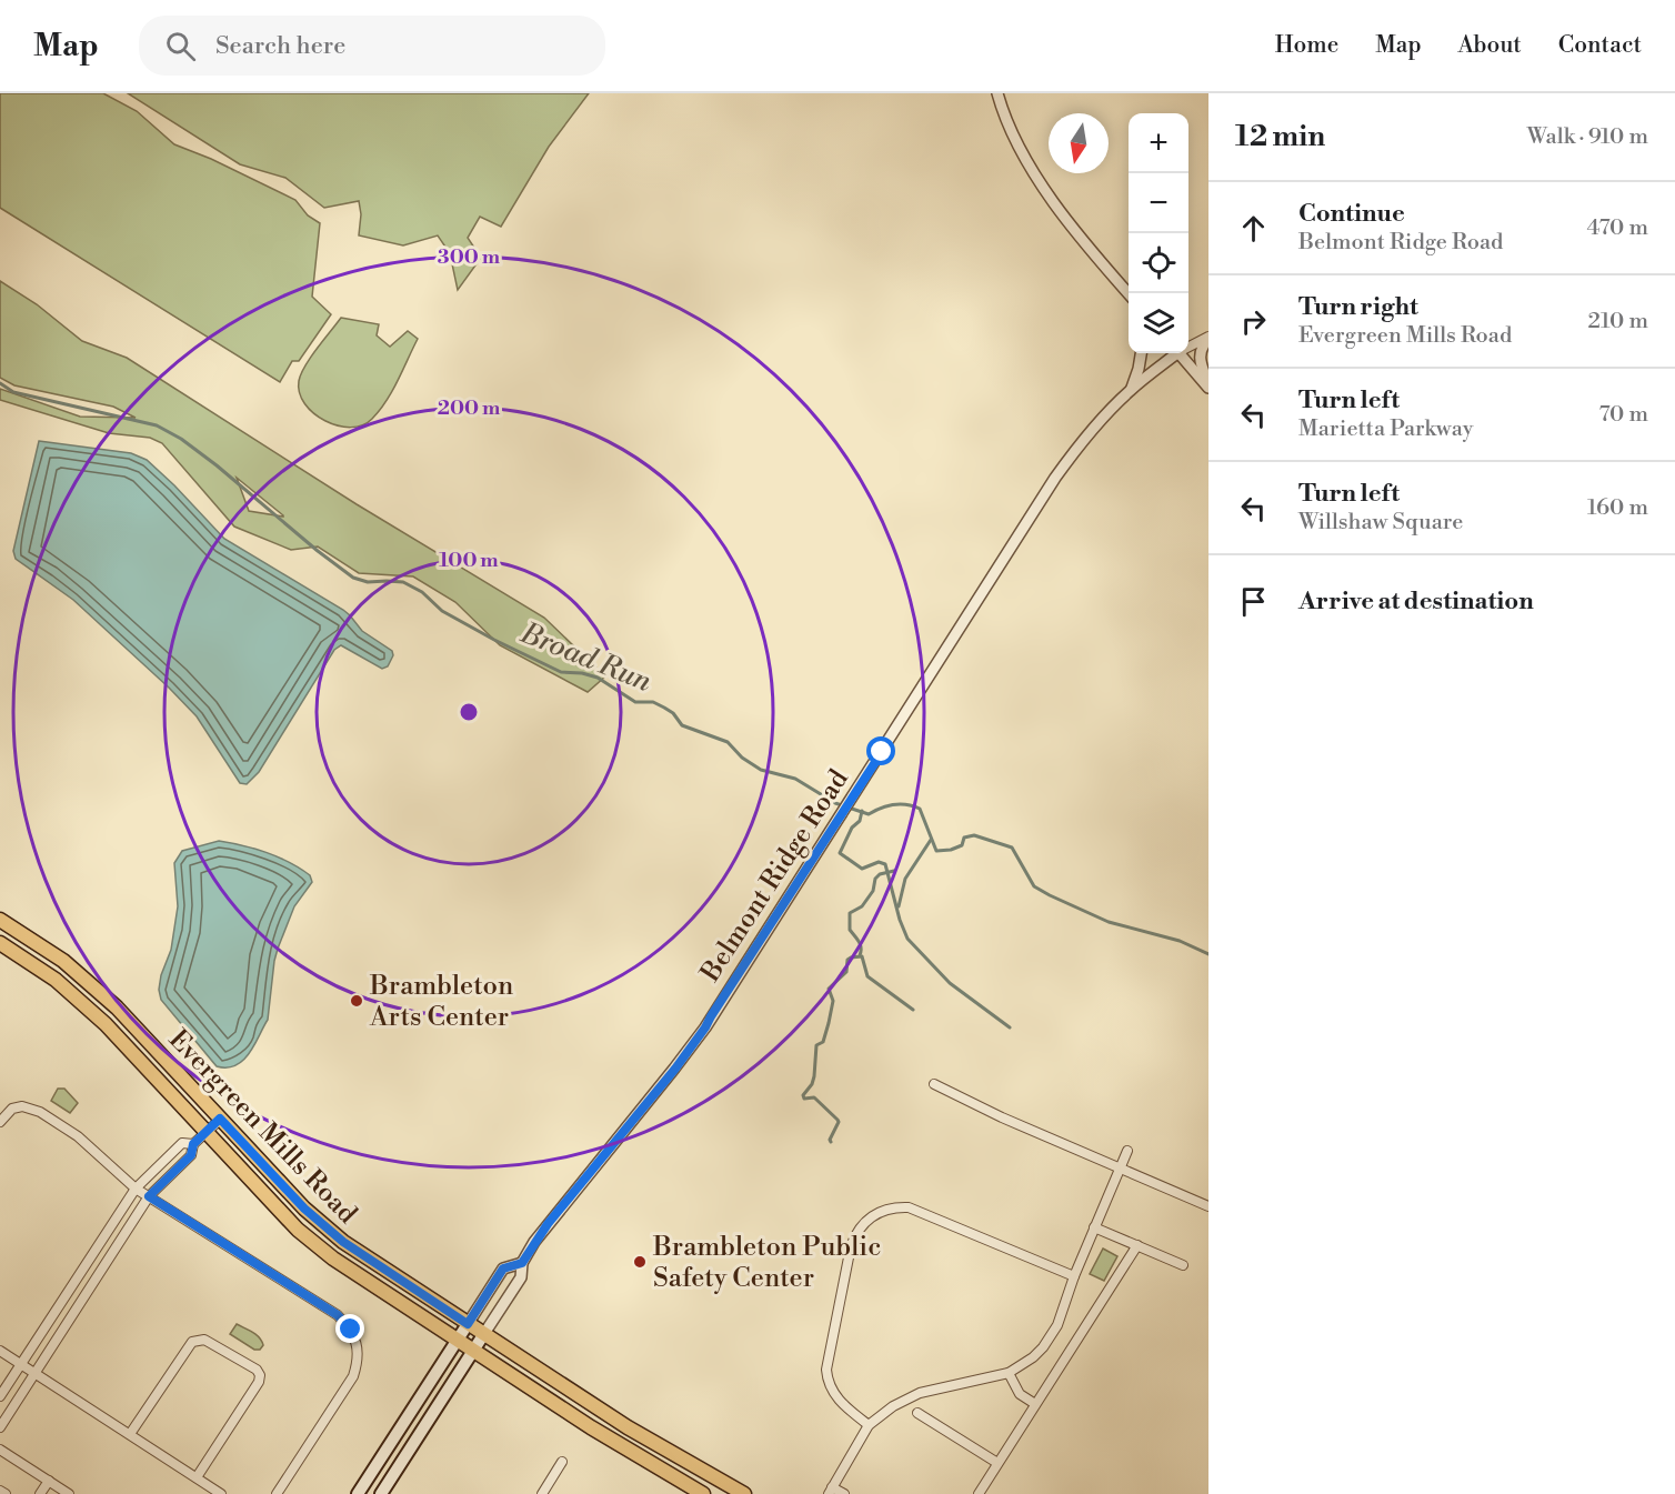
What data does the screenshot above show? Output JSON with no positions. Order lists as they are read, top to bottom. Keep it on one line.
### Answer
{"streets":{"main road":["Belmont Ridge Road","Evergreen Mills Road"]},"crossings":[["Belmont Ridge Road","Evergreen Mills Road"]],"water":["Broad Run"],"places":["Brambleton Arts Center","Brambleton Public Safety Center"],"north":"bottom","page":{"header":"Map","search":"Search here","nav":["Home","Map","About","Contact"],"heading":["12 min","Walk · 910 m"],"map_buttons":["+","−"],"list":[["Continue","Belmont Ridge Road","470 m"],["Turn right","Evergreen Mills Road","210 m"],["Turn left","Marietta Parkway","70 m"],["Turn left","Willshaw Square","160 m"],"Arrive at destination"]},"rings":["300 m","200 m","100 m"]}
